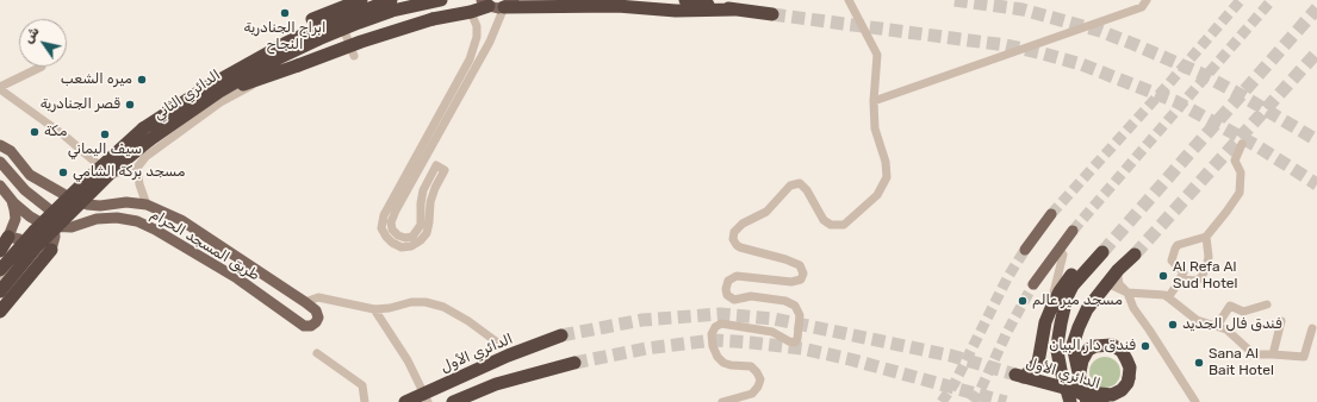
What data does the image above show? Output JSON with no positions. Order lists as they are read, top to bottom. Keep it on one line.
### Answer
{"streets":{"highway":["الدائري الثاني","الدائري الأول"],"main road":["طريق المسجد الحرام"]},"places":["ابراج الجنادرية النجاح","ميره الشعب","قصر الجنادرية","مكة","سيف اليماني","مسجد بركة الشامي","Al Refa Al Sud Hotel","مسجد مير عالم","فندق فال الجديد","فندق دار البيان","Sana Al Bait Hotel"],"north":"top left"}
